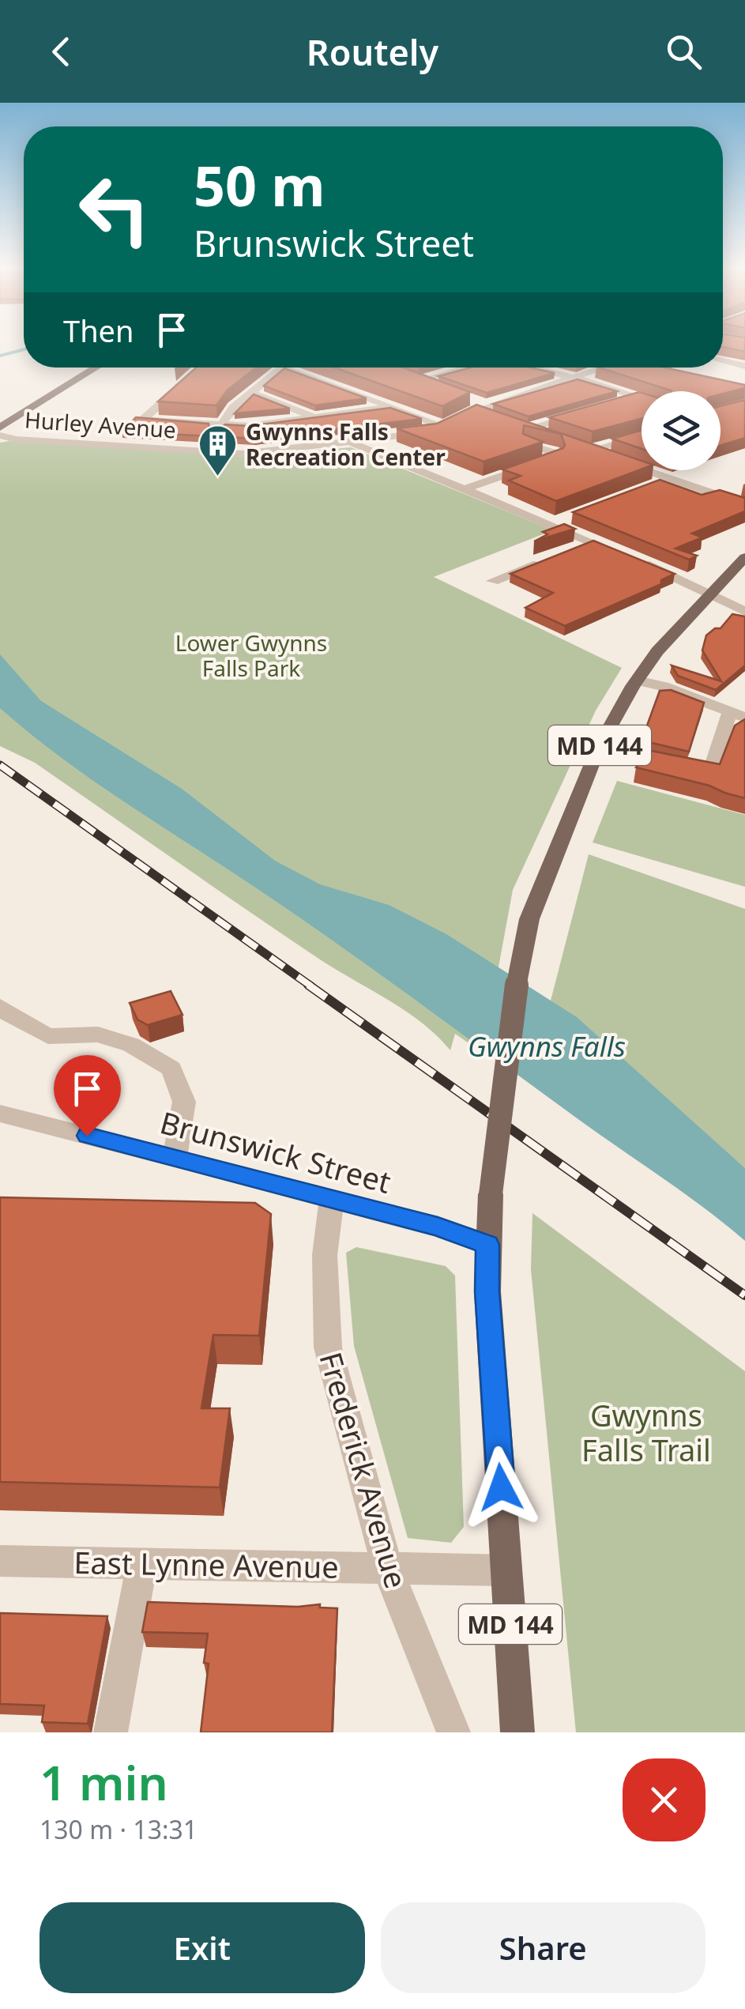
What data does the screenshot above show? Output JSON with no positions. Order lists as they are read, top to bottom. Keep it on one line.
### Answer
{"streets":{"main road":["MD 144"],"street":["Hurley Avenue","Brunswick Street","Frederick Avenue","East Lynne Avenue"]},"crossings":[["MD 144","Brunswick Street"],["MD 144","East Lynne Avenue"],["Brunswick Street","Frederick Avenue"],["Frederick Avenue","East Lynne Avenue"]],"water":["Gwynns Falls"],"parks":["Lower Gwynns Falls Park","Gwynns Falls Trail"],"places":{"building":["Gwynns Falls Recreation Center"]},"page":{"header":"Routely","turn":["50 m","Brunswick Street"],"then":"Then","heading":["1 min","130 m · 13:31"],"buttons":["Exit","Share"]}}
